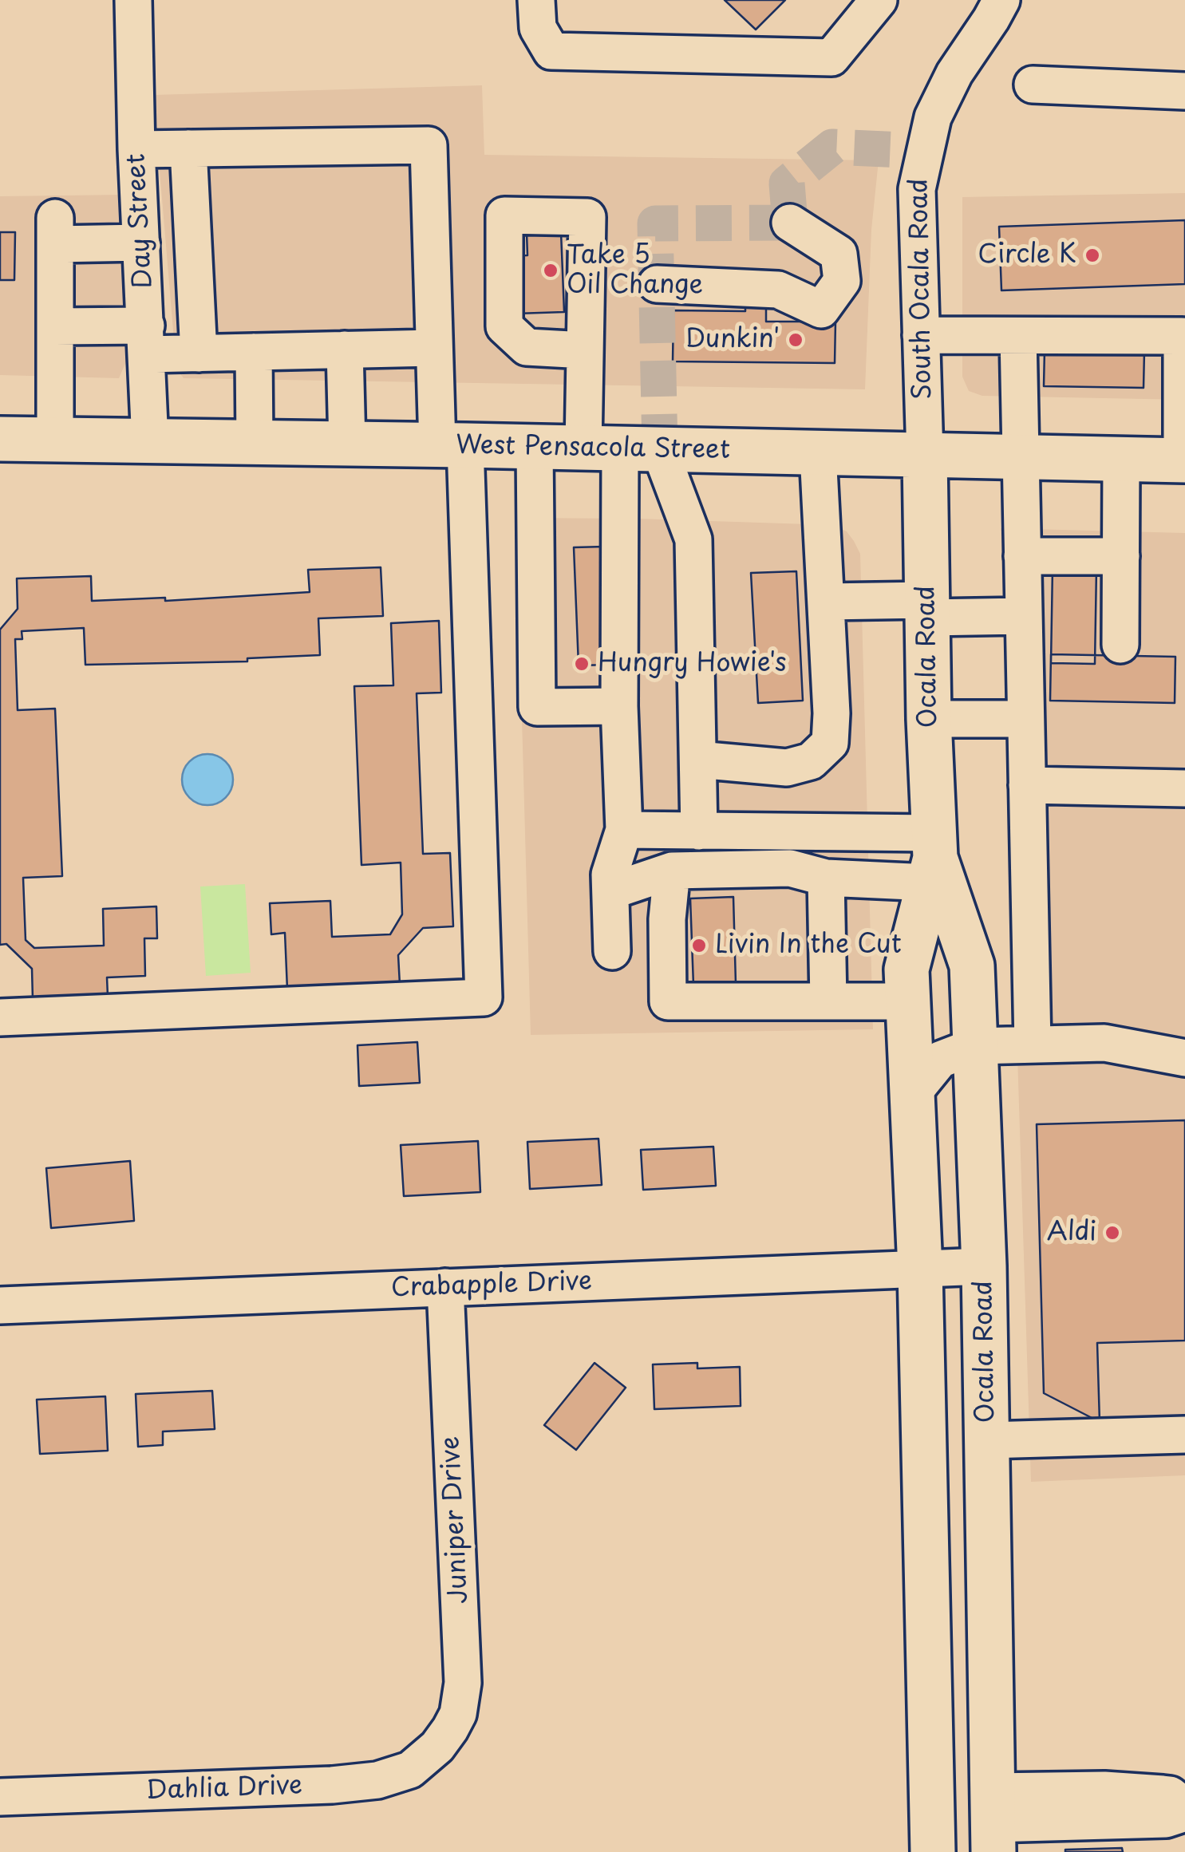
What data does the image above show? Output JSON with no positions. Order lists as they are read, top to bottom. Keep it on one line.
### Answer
{"streets":{"main road":["West Pensacola Street","Ocala Road"],"street":["Day Street","South Ocala Road","Crabapple Drive","Juniper Drive","Dahlia Drive"]},"crossings":[["Day Street","West Pensacola Street"],["South Ocala Road","West Pensacola Street"],["South Ocala Road","Ocala Road"],["West Pensacola Street","Ocala Road"],["Ocala Road","Crabapple Drive"],["Crabapple Drive","Juniper Drive"],["Juniper Drive","Dahlia Drive"]],"places":["Circle K","Take 5 Oil Change","Dunkin'","Hungry Howie's","Livin In the Cut","Aldi"]}
